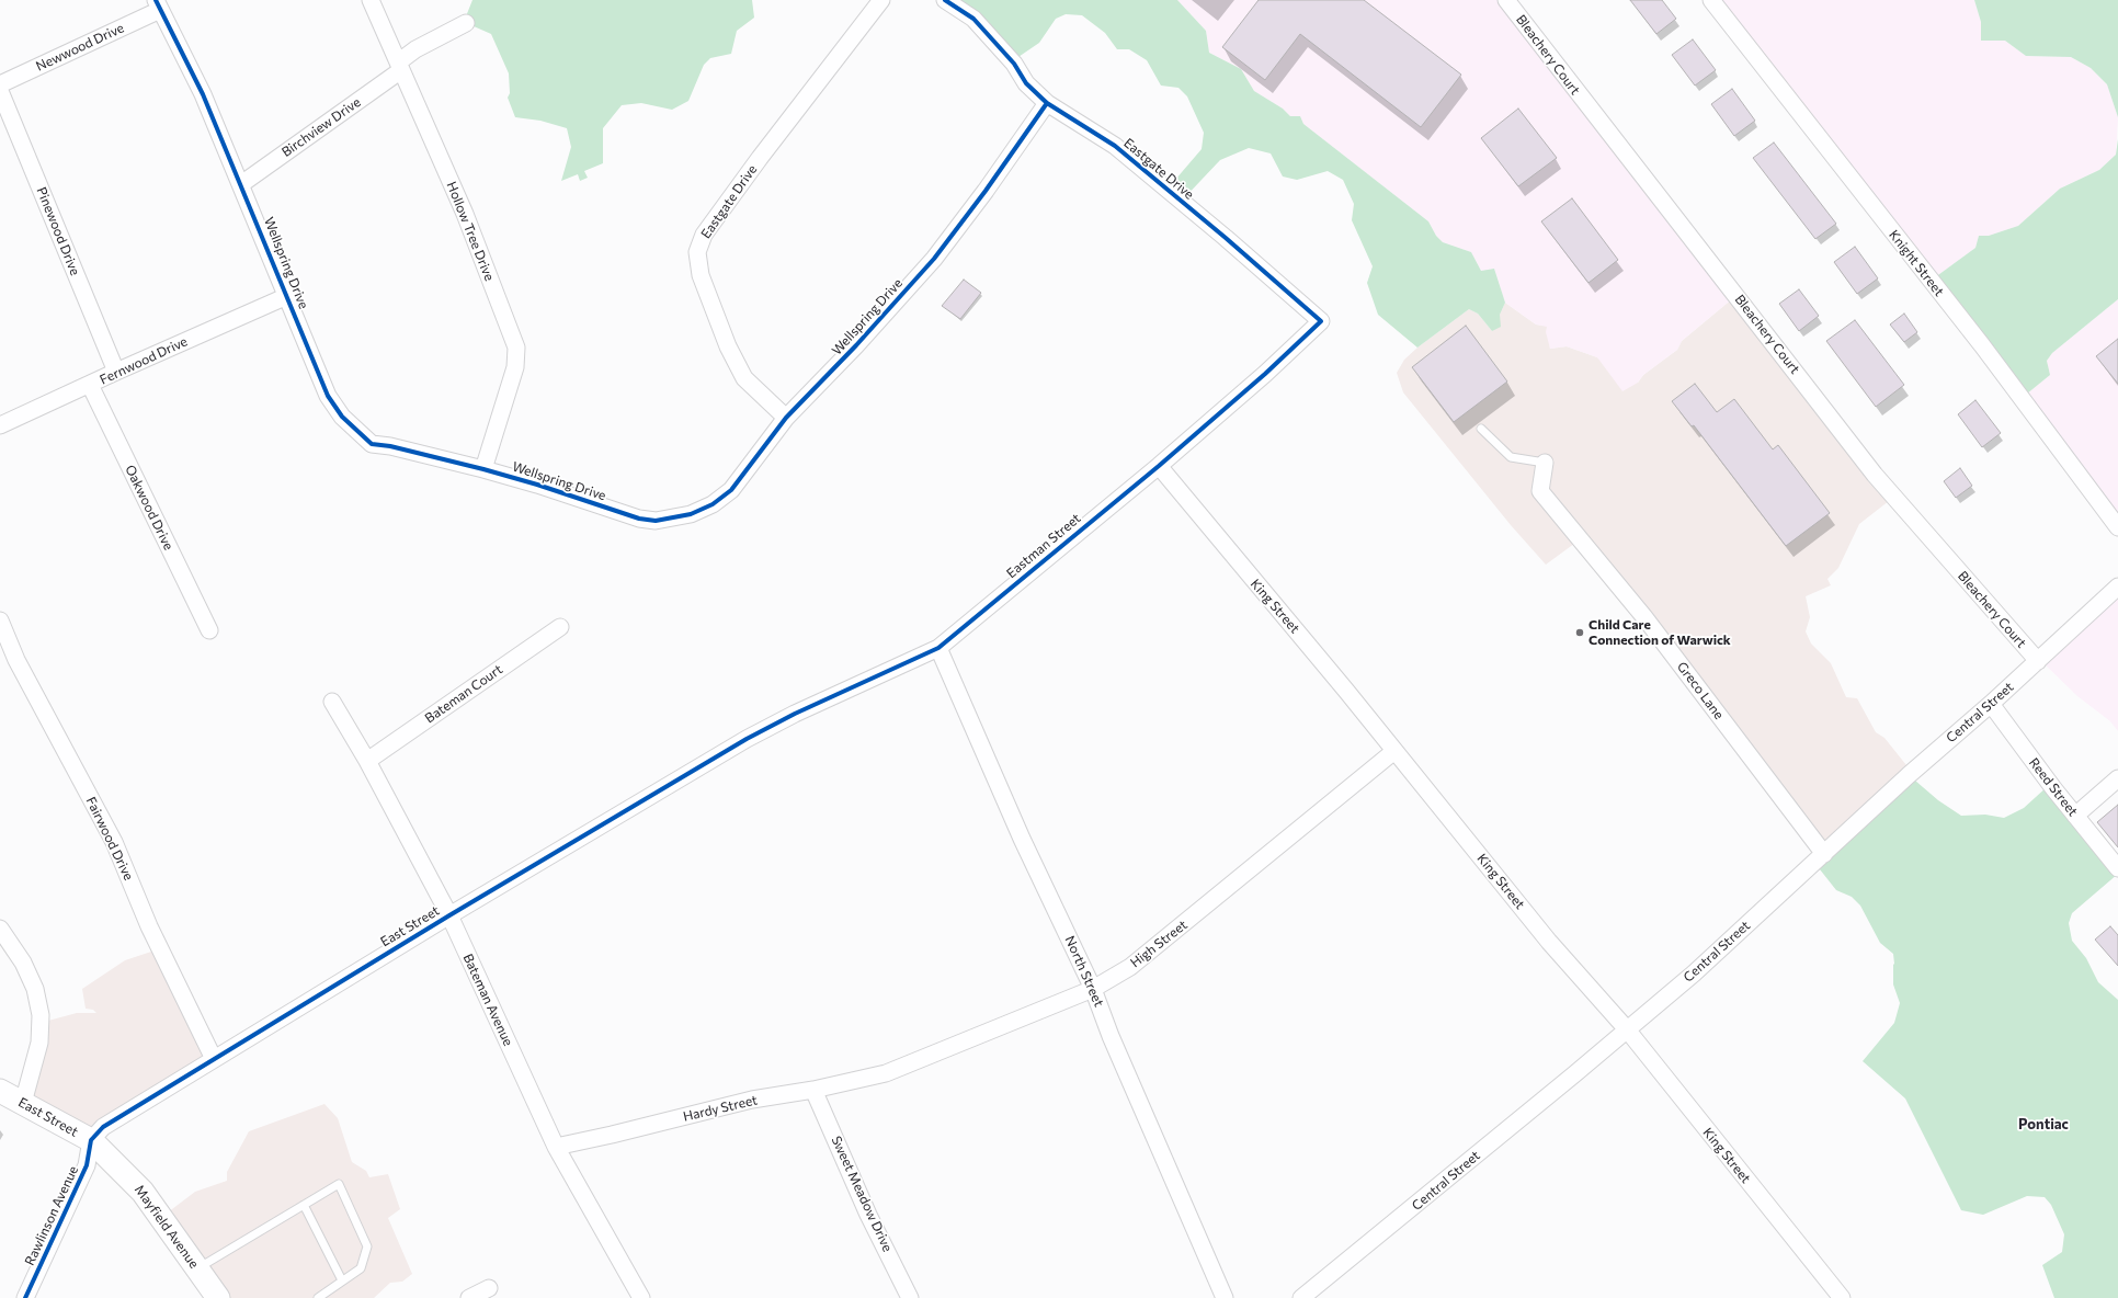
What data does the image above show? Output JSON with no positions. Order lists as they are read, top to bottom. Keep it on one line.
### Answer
{"streets":{"main road":["East Street","Mayfield Avenue"],"street":["Newwood Drive","Bleachery Court","Birchview Drive","Eastgate Drive","Pinewood Drive","Hollow Tree Drive","Wellspring Drive","Knight Street","Fernwood Drive","Oakwood Drive","Eastman Street","King Street","Greco Lane","Bateman Court","Central Street","Reed Street","Fairwood Drive","High Street","North Street","Bateman Avenue","Hardy Street","Sweet Meadow Drive","Rawlinson Avenue"]},"crossings":[["Newwood Drive","Wellspring Drive"],["Bleachery Court","Central Street"],["Birchview Drive","Hollow Tree Drive"],["Birchview Drive","Wellspring Drive"],["Eastgate Drive","Wellspring Drive"],["Eastgate Drive","Eastman Street"],["Pinewood Drive","Fernwood Drive"],["Hollow Tree Drive","Wellspring Drive"],["Wellspring Drive","Fernwood Drive"],["Fernwood Drive","Oakwood Drive"],["Eastman Street","King Street"],["Eastman Street","East Street"],["Eastman Street","North Street"],["King Street","Central Street"],["King Street","High Street"],["Greco Lane","Central Street"],["Bateman Court","Bateman Avenue"],["Central Street","Reed Street"],["Fairwood Drive","East Street"],["East Street","Bateman Avenue"],["East Street","Rawlinson Avenue"],["East Street","Mayfield Avenue"],["High Street","North Street"],["High Street","Hardy Street"],["Bateman Avenue","Hardy Street"],["Hardy Street","Sweet Meadow Drive"],["Rawlinson Avenue","Mayfield Avenue"]],"districts":["Pontiac"],"places":["Child Care Connection of Warwick"]}
